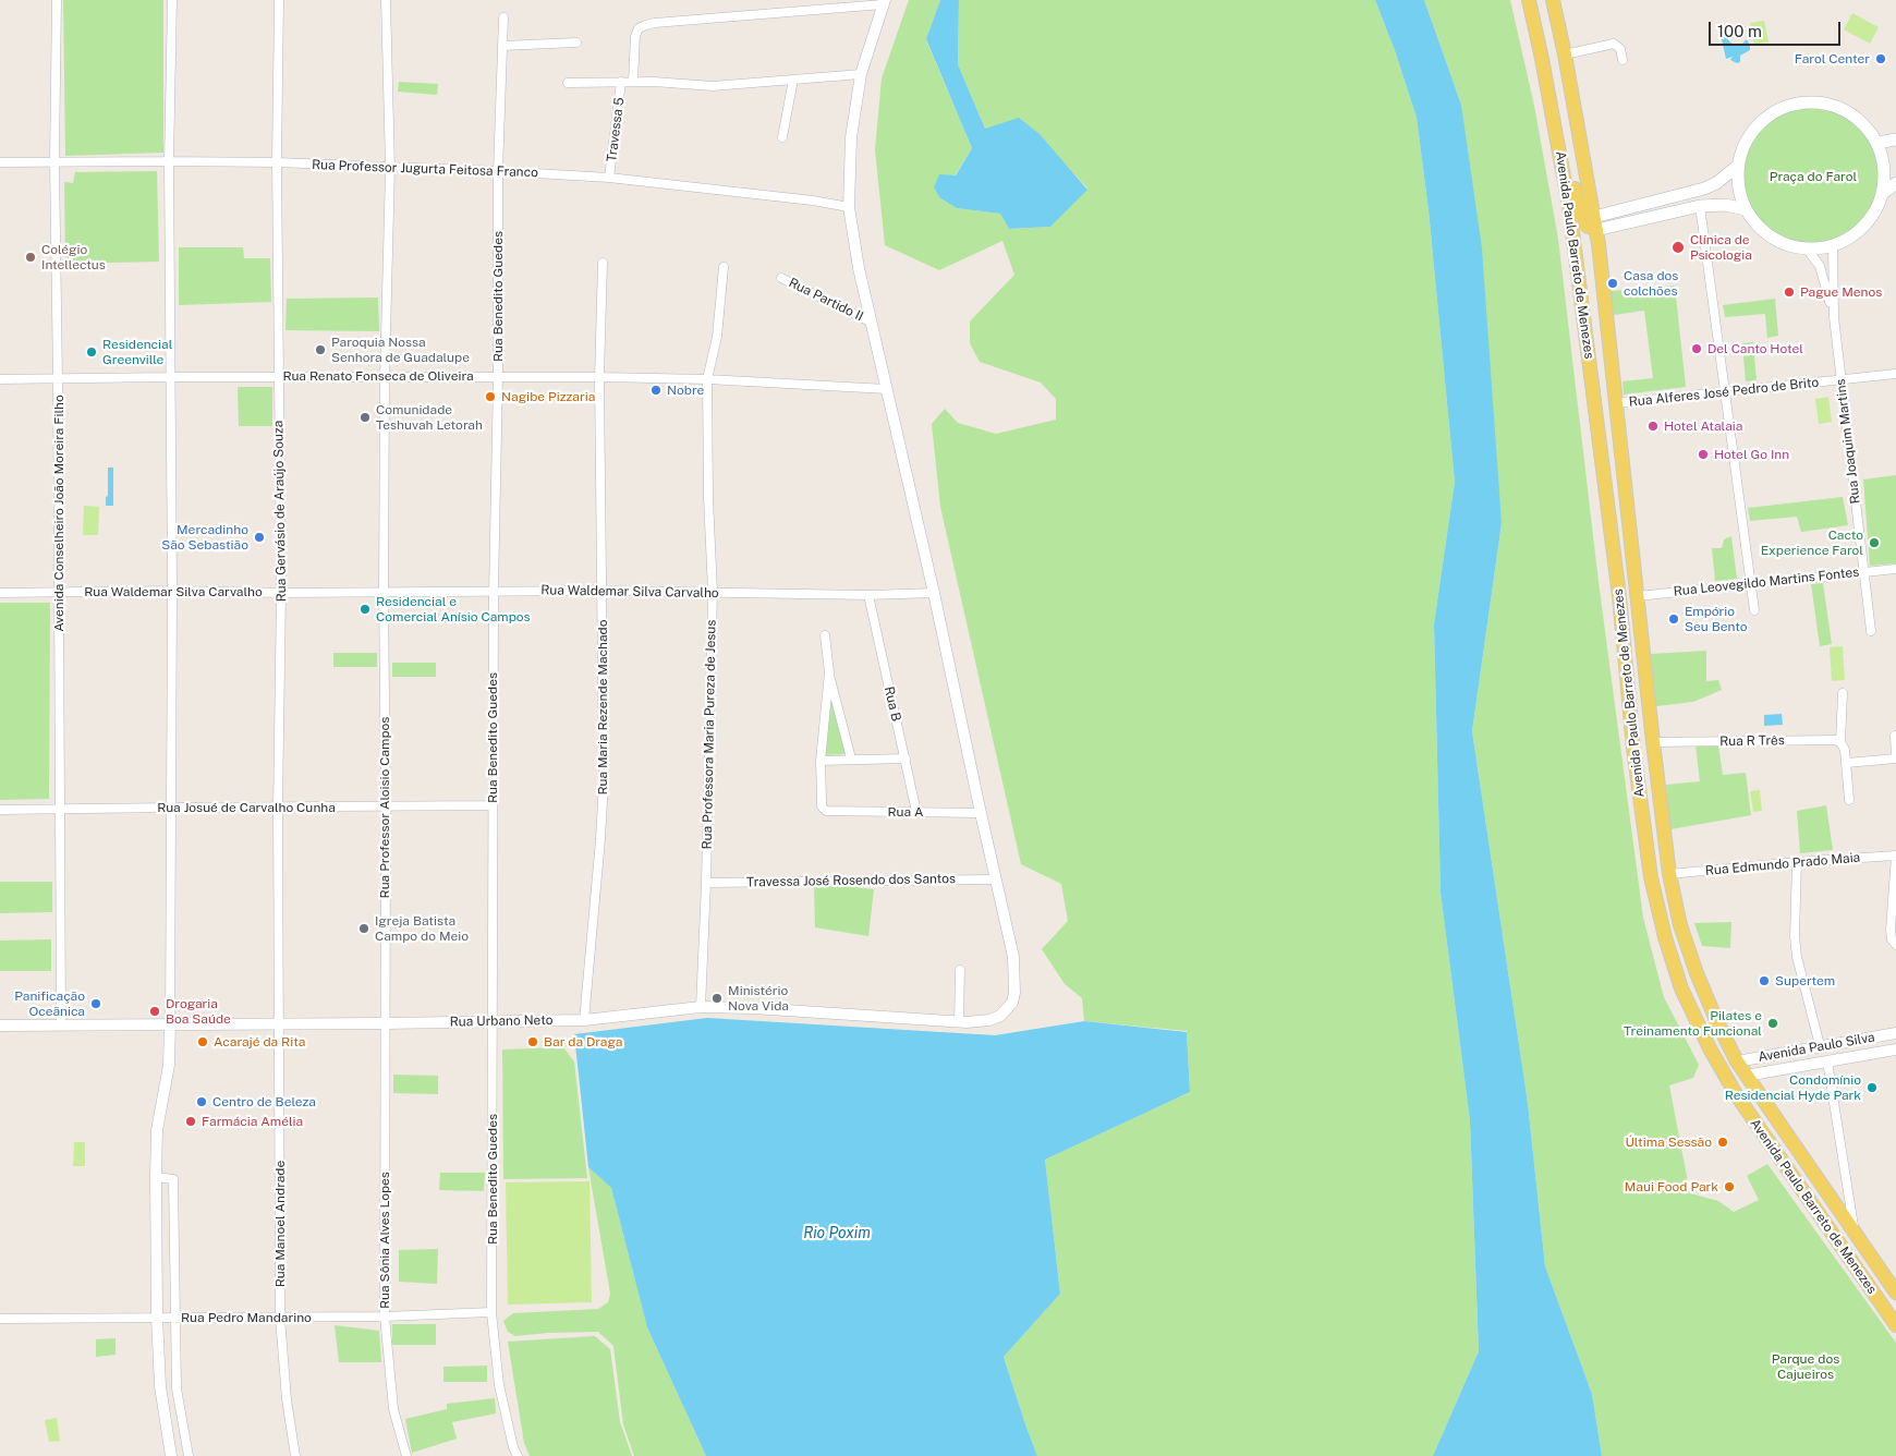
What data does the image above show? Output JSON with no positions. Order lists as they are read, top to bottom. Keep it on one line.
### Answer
{"streets":{"main road":["Avenida Paulo Barreto de Menezes"],"street":["Travessa 5","Rua Professor Jugurta Feitosa Franco","Rua Benedito Guedes","Rua Partido II","Rua Renato Fonseca de Oliveira","Rua Alferes José Pedro de Brito","Rua Joaquim Martins","Rua Gervásio de Araújo Souza","Avenida Conselheiro João Moreira Filho","Rua Leovegildo Martins Fontes","Rua Waldemar Silva Carvalho","Rua B","Rua Maria Rezende Machado","Rua Professora Maria Pureza de Jesus","Rua R Três","Rua Josué de Carvalho Cunha","Rua Professor Aloisio Campos","Rua A","Rua Edmundo Prado Maia","Travessa José Rosendo dos Santos","Rua Urbano Neto","Avenida Paulo Silva","Rua Manoel Andrade","Rua Sônia Alves Lopes","Rua Pedro Mandarino"]},"crossings":[["Travessa 5","Rua Professor Jugurta Feitosa Franco"],["Rua Professor Jugurta Feitosa Franco","Rua Benedito Guedes"],["Rua Professor Jugurta Feitosa Franco","Rua Gervásio de Araújo Souza"],["Rua Professor Jugurta Feitosa Franco","Avenida Conselheiro João Moreira Filho"],["Rua Professor Jugurta Feitosa Franco","Rua Professor Aloisio Campos"],["Avenida Paulo Barreto de Menezes","Rua Alferes José Pedro de Brito"],["Avenida Paulo Barreto de Menezes","Rua Leovegildo Martins Fontes"],["Avenida Paulo Barreto de Menezes","Rua R Três"],["Avenida Paulo Barreto de Menezes","Rua Edmundo Prado Maia"],["Avenida Paulo Barreto de Menezes","Avenida Paulo Silva"],["Rua Benedito Guedes","Rua Renato Fonseca de Oliveira"],["Rua Benedito Guedes","Rua Waldemar Silva Carvalho"],["Rua Benedito Guedes","Rua Josué de Carvalho Cunha"],["Rua Benedito Guedes","Rua Urbano Neto"],["Rua Benedito Guedes","Rua Pedro Mandarino"],["Rua Renato Fonseca de Oliveira","Rua Gervásio de Araújo Souza"],["Rua Renato Fonseca de Oliveira","Avenida Conselheiro João Moreira Filho"],["Rua Renato Fonseca de Oliveira","Rua Maria Rezende Machado"],["Rua Renato Fonseca de Oliveira","Rua Professora Maria Pureza de Jesus"],["Rua Renato Fonseca de Oliveira","Rua Professor Aloisio Campos"],["Rua Alferes José Pedro de Brito","Rua Joaquim Martins"],["Rua Joaquim Martins","Rua Leovegildo Martins Fontes"],["Rua Gervásio de Araújo Souza","Rua Waldemar Silva Carvalho"],["Rua Gervásio de Araújo Souza","Rua Josué de Carvalho Cunha"],["Rua Gervásio de Araújo Souza","Rua Urbano Neto"],["Rua Gervásio de Araújo Souza","Rua Manoel Andrade"],["Avenida Conselheiro João Moreira Filho","Rua Waldemar Silva Carvalho"],["Avenida Conselheiro João Moreira Filho","Rua Josué de Carvalho Cunha"],["Avenida Conselheiro João Moreira Filho","Rua Urbano Neto"],["Rua Waldemar Silva Carvalho","Rua B"],["Rua Waldemar Silva Carvalho","Rua Maria Rezende Machado"],["Rua Waldemar Silva Carvalho","Rua Professora Maria Pureza de Jesus"],["Rua Waldemar Silva Carvalho","Rua Professor Aloisio Campos"],["Rua B","Rua A"],["Rua Maria Rezende Machado","Rua Urbano Neto"],["Rua Professora Maria Pureza de Jesus","Travessa José Rosendo dos Santos"],["Rua Professora Maria Pureza de Jesus","Rua Urbano Neto"],["Rua Josué de Carvalho Cunha","Rua Professor Aloisio Campos"],["Rua Professor Aloisio Campos","Rua Urbano Neto"],["Rua Professor Aloisio Campos","Rua Sônia Alves Lopes"],["Travessa José Rosendo dos Santos","Rua Urbano Neto"],["Rua Urbano Neto","Rua Manoel Andrade"],["Rua Urbano Neto","Rua Sônia Alves Lopes"],["Rua Manoel Andrade","Rua Pedro Mandarino"],["Rua Sônia Alves Lopes","Rua Pedro Mandarino"]],"water":["Rio Poxim"],"parks":["Praça do Farol","Parque dos Cajueiros"],"places":["Farol Center","Clínica de Psicologia","Colégio Intellectus","Casa dos colchões","Pague Menos","Del Canto Hotel","Paroquia Nossa Senhora de Guadalupe","Residencial Greenville","Nobre","Nagibe Pizzaria","Comunidade Teshuvah Letorah","Hotel Atalaia","Hotel Go Inn","Mercadinho São Sebastião","Cacto Experience Farol","Residencial e Comercial Anísio Campos","Empório Seu Bento","Igreja Batista Campo do Meio","Supertem","Ministério Nova Vida","Panificação Oceãnica","Drogaria Boa Saúde","Pilates e Treinamento Funcional","Acarajé da Rita","Bar da Draga","Condomínio Residencial Hyde Park","Centro de Beleza","Farmácia Amélia","Última Sessão","Maui Food Park"],"scale_bar":"100 m"}
